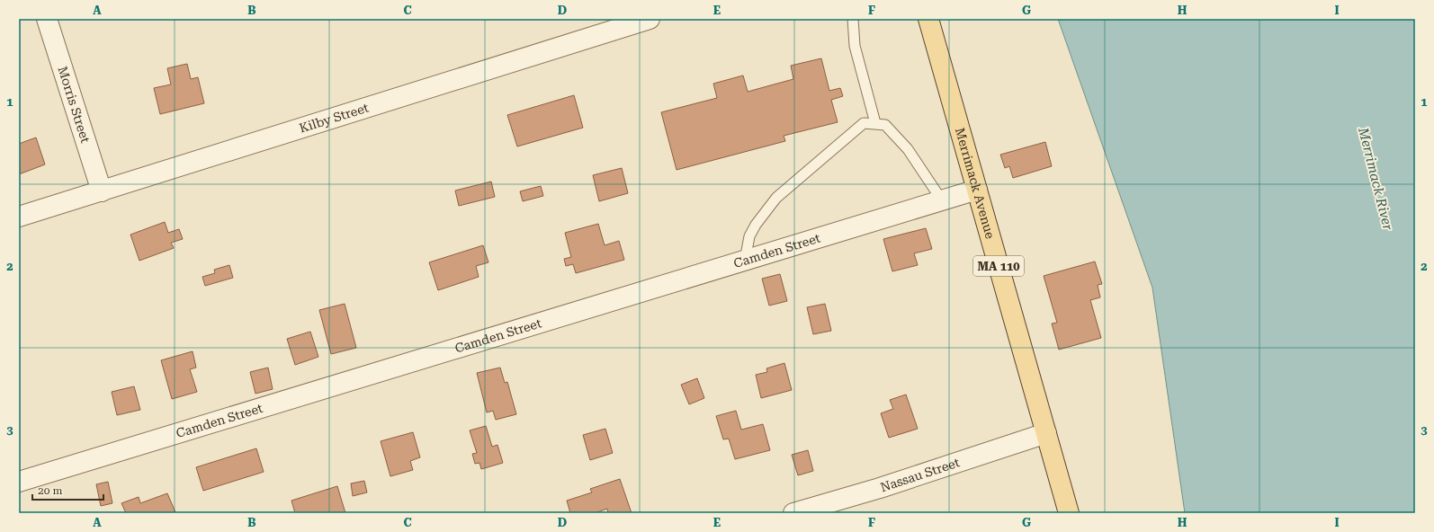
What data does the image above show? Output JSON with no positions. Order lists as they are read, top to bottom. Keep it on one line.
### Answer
{"streets":{"main road":["Merrimack Avenue","MA 110"],"street":["Morris Street","Kilby Street","Camden Street","Nassau Street"]},"crossings":[["Morris Street","Kilby Street"],["Merrimack Avenue","Camden Street"],["Merrimack Avenue","Nassau Street"]],"water":["Merrimack River"],"scale_bar":"20 m","grid":{"columns":["A","B","C","D","E","F","G","H","I"],"rows":["1","2","3"]}}
